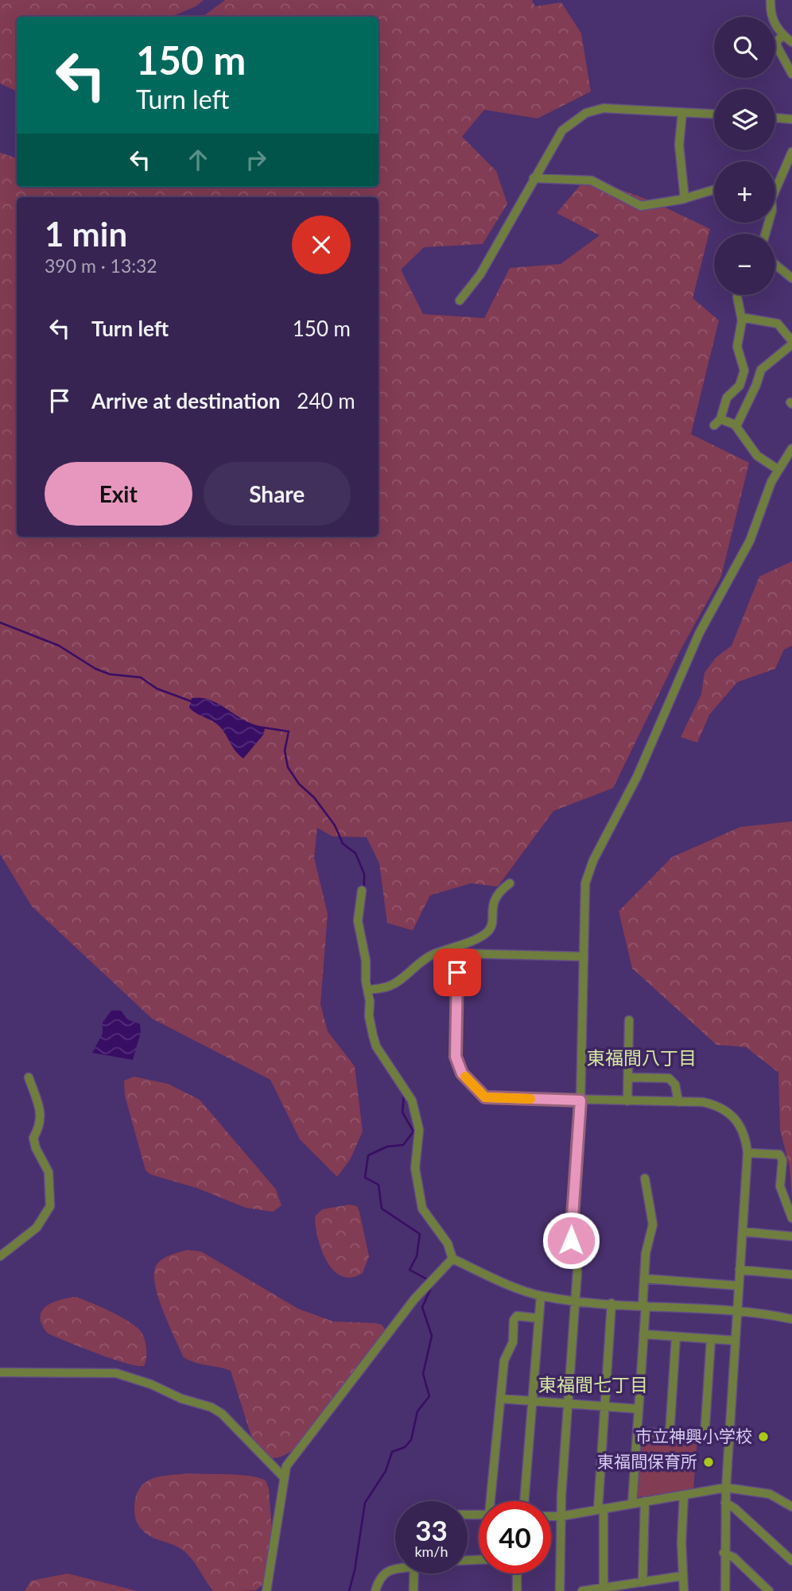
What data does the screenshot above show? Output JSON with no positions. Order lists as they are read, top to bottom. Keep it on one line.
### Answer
{"districts":["東福間八丁目","東福間七丁目"],"places":["市立神興小学校","東福間保育所"],"page":{"map_buttons":["+","−"],"turn":["150 m","Turn left"],"heading":["1 min","390 m · 13:32"],"list":[{"name":"Turn left","value":"150 m"},{"name":"Arrive at destination","value":"240 m"}],"buttons":["Exit","Share"],"speed":"33 km/h","limit":"40"}}
